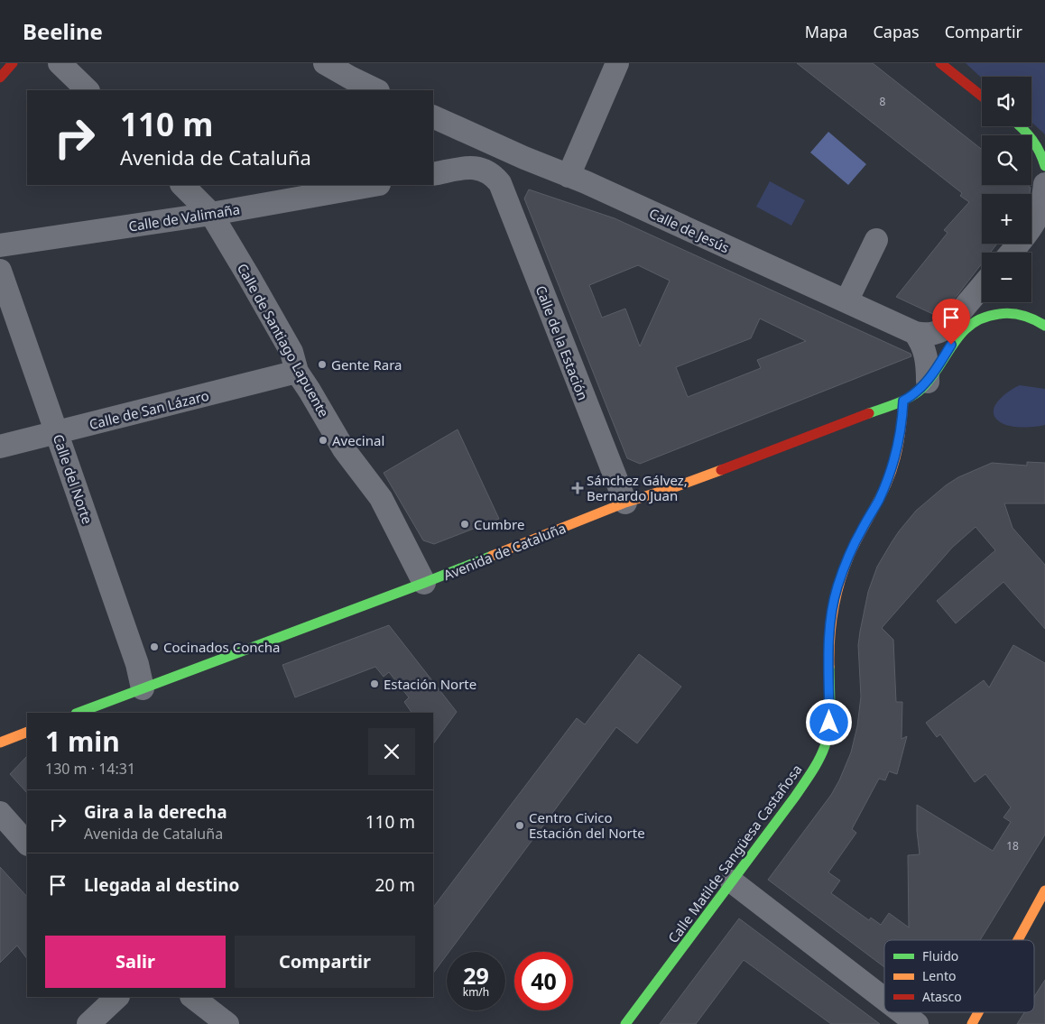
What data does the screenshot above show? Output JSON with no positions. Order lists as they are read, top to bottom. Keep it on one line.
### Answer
{"streets":{"main road":["Avenida de Cataluña","Calle Matilde Sangüesa Castañosa"],"street":["Calle de Valimaña","Calle de Jesús","Calle de Santiago Lapuente","Calle de la Estación","Calle de San Lázaro","Calle del Norte"]},"crossings":[["Calle de Valimaña","Calle de Santiago Lapuente"],["Calle de Santiago Lapuente","Calle de San Lázaro"],["Calle de Santiago Lapuente","Avenida de Cataluña"],["Calle de la Estación","Avenida de Cataluña"],["Calle de San Lázaro","Calle del Norte"],["Calle del Norte","Avenida de Cataluña"],["Avenida de Cataluña","Calle Matilde Sangüesa Castañosa"]],"places":{"other":["Gente Rara","Avecinal","Cumbre","Cocinados Concha","Estación Norte","Centro Civico Estación del Norte"],"health":["Sánchez Gálvez, Bernardo Juan"]},"house_numbers":["8","18"],"legend":["Fluido","Lento","Atasco"],"page":{"header":"Beeline","nav":["Mapa","Capas","Compartir"],"map_buttons":["+","−"],"turn":["110 m","Avenida de Cataluña"],"heading":["1 min","130 m · 14:31"],"list":[{"name":"Gira a la derecha","note":"Avenida de Cataluña","value":"110 m"},{"name":"Llegada al destino","value":"20 m"}],"buttons":["Salir","Compartir"],"speed":"29 km/h","limit":"40"}}
